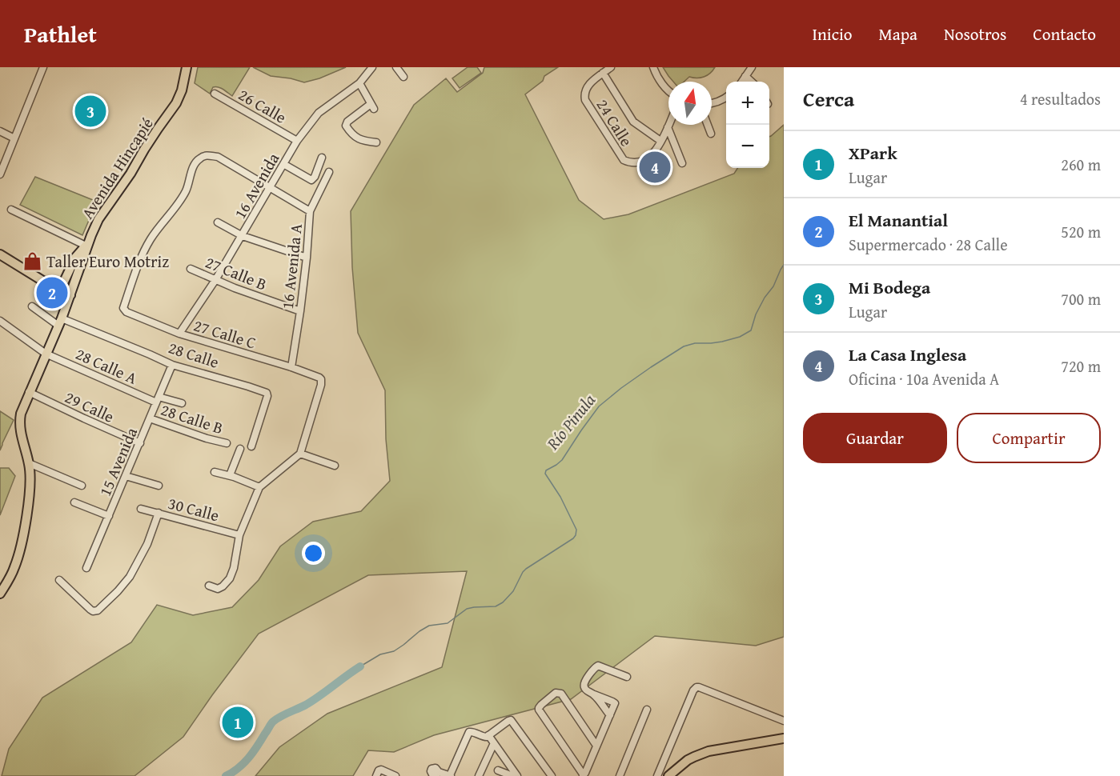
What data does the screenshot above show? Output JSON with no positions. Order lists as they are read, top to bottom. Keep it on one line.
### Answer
{"streets":{"main road":["Avenida Hincapié"],"street":["26 Calle","24 Calle","16 Avenida","16 Avenida A","27 Calle B","27 Calle C","28 Calle","28 Calle A","29 Calle","28 Calle B","15 Avenida","30 Calle"]},"crossings":[["26 Calle","16 Avenida"],["Avenida Hincapié","28 Calle"],["Avenida Hincapié","28 Calle A"],["Avenida Hincapié","29 Calle"],["16 Avenida","27 Calle B"],["16 Avenida","27 Calle C"],["16 Avenida A","27 Calle B"],["16 Avenida A","27 Calle C"],["28 Calle","15 Avenida"],["28 Calle A","15 Avenida"],["29 Calle","15 Avenida"],["28 Calle B","15 Avenida"]],"water":["Río Pinula"],"places":{"shop":["Taller Euro Motriz"]},"north":"top","page":{"header":"Pathlet","nav":["Inicio","Mapa","Nosotros","Contacto"],"heading":["Cerca","4 resultados"],"map_buttons":["+","−"],"pins":["3","4","2","1"],"list":[{"mark":"1","name":"XPark","note":"Lugar","value":"260 m"},{"mark":"2","name":"El Manantial","note":"Supermercado · 28 Calle","value":"520 m"},{"mark":"3","name":"Mi Bodega","note":"Lugar","value":"700 m"},{"mark":"4","name":"La Casa Inglesa","note":"Oficina · 10a Avenida A","value":"720 m"}],"buttons":["Guardar","Compartir"]}}
